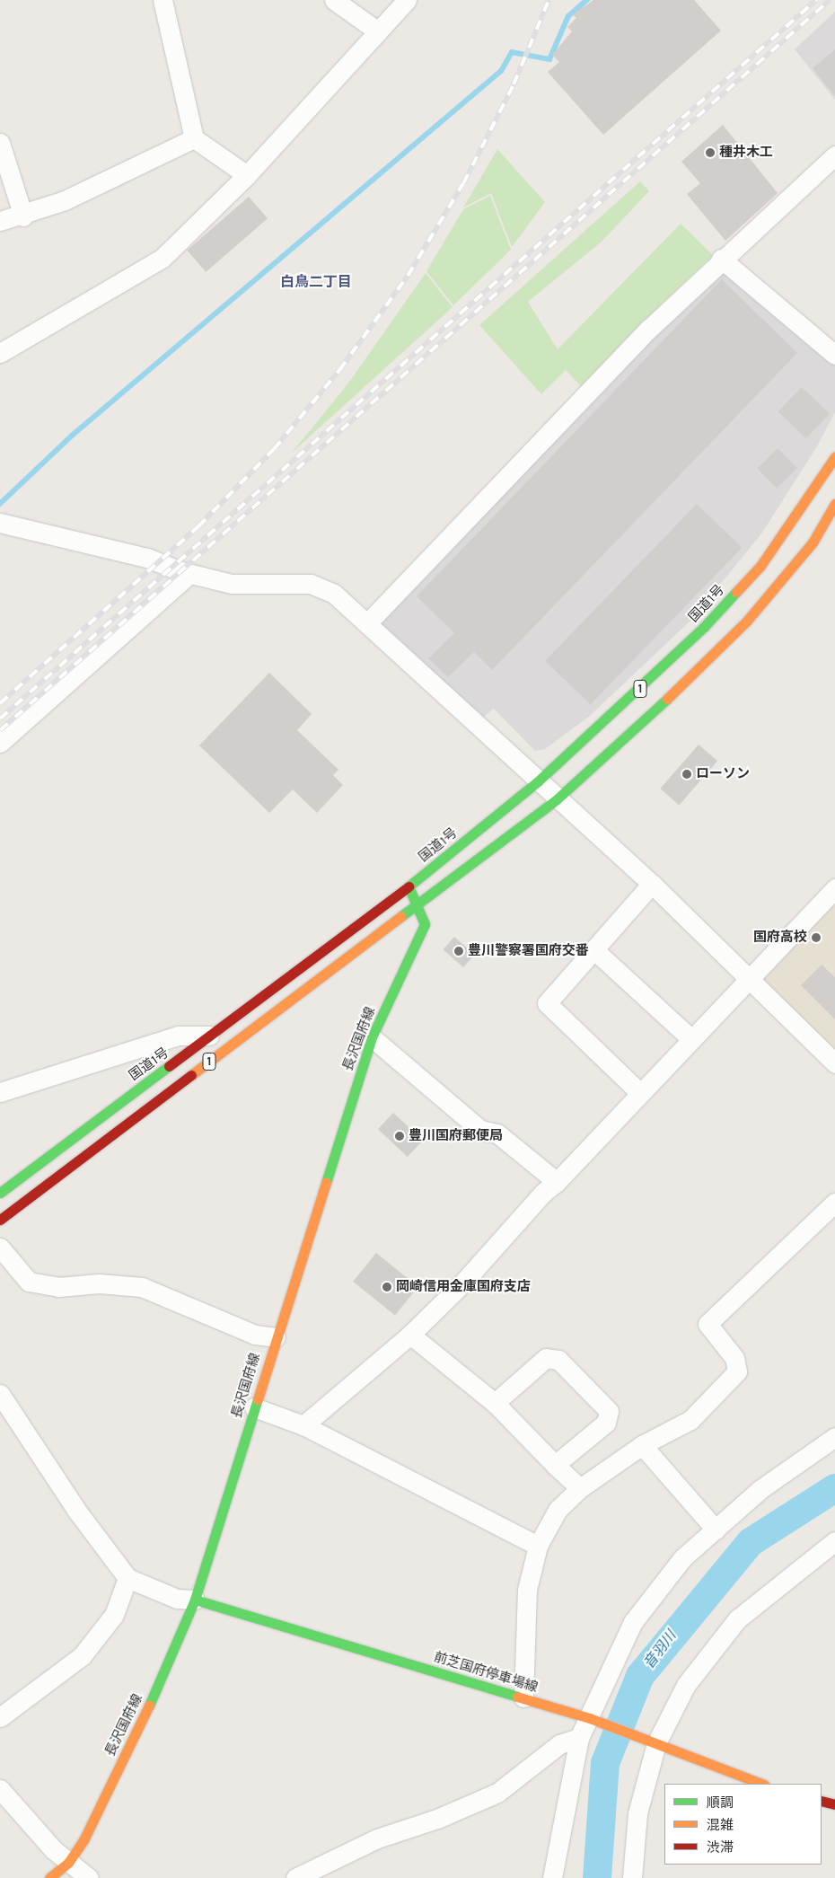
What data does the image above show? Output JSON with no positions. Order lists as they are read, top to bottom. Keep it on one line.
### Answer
{"streets":{"main road":["国道1号","1","長沢国府線","前芝国府停車場線"]},"crossings":[["国道1号","長沢国府線"],["1","長沢国府線"],["長沢国府線","前芝国府停車場線"]],"districts":["白鳥二丁目"],"water":["音羽川"],"places":["種井木工","ローソン","国府高校","豊川警察署国府交番","豊川国府郵便局","岡崎信用金庫国府支店"],"legend":["順調","混雑","渋滞"]}
